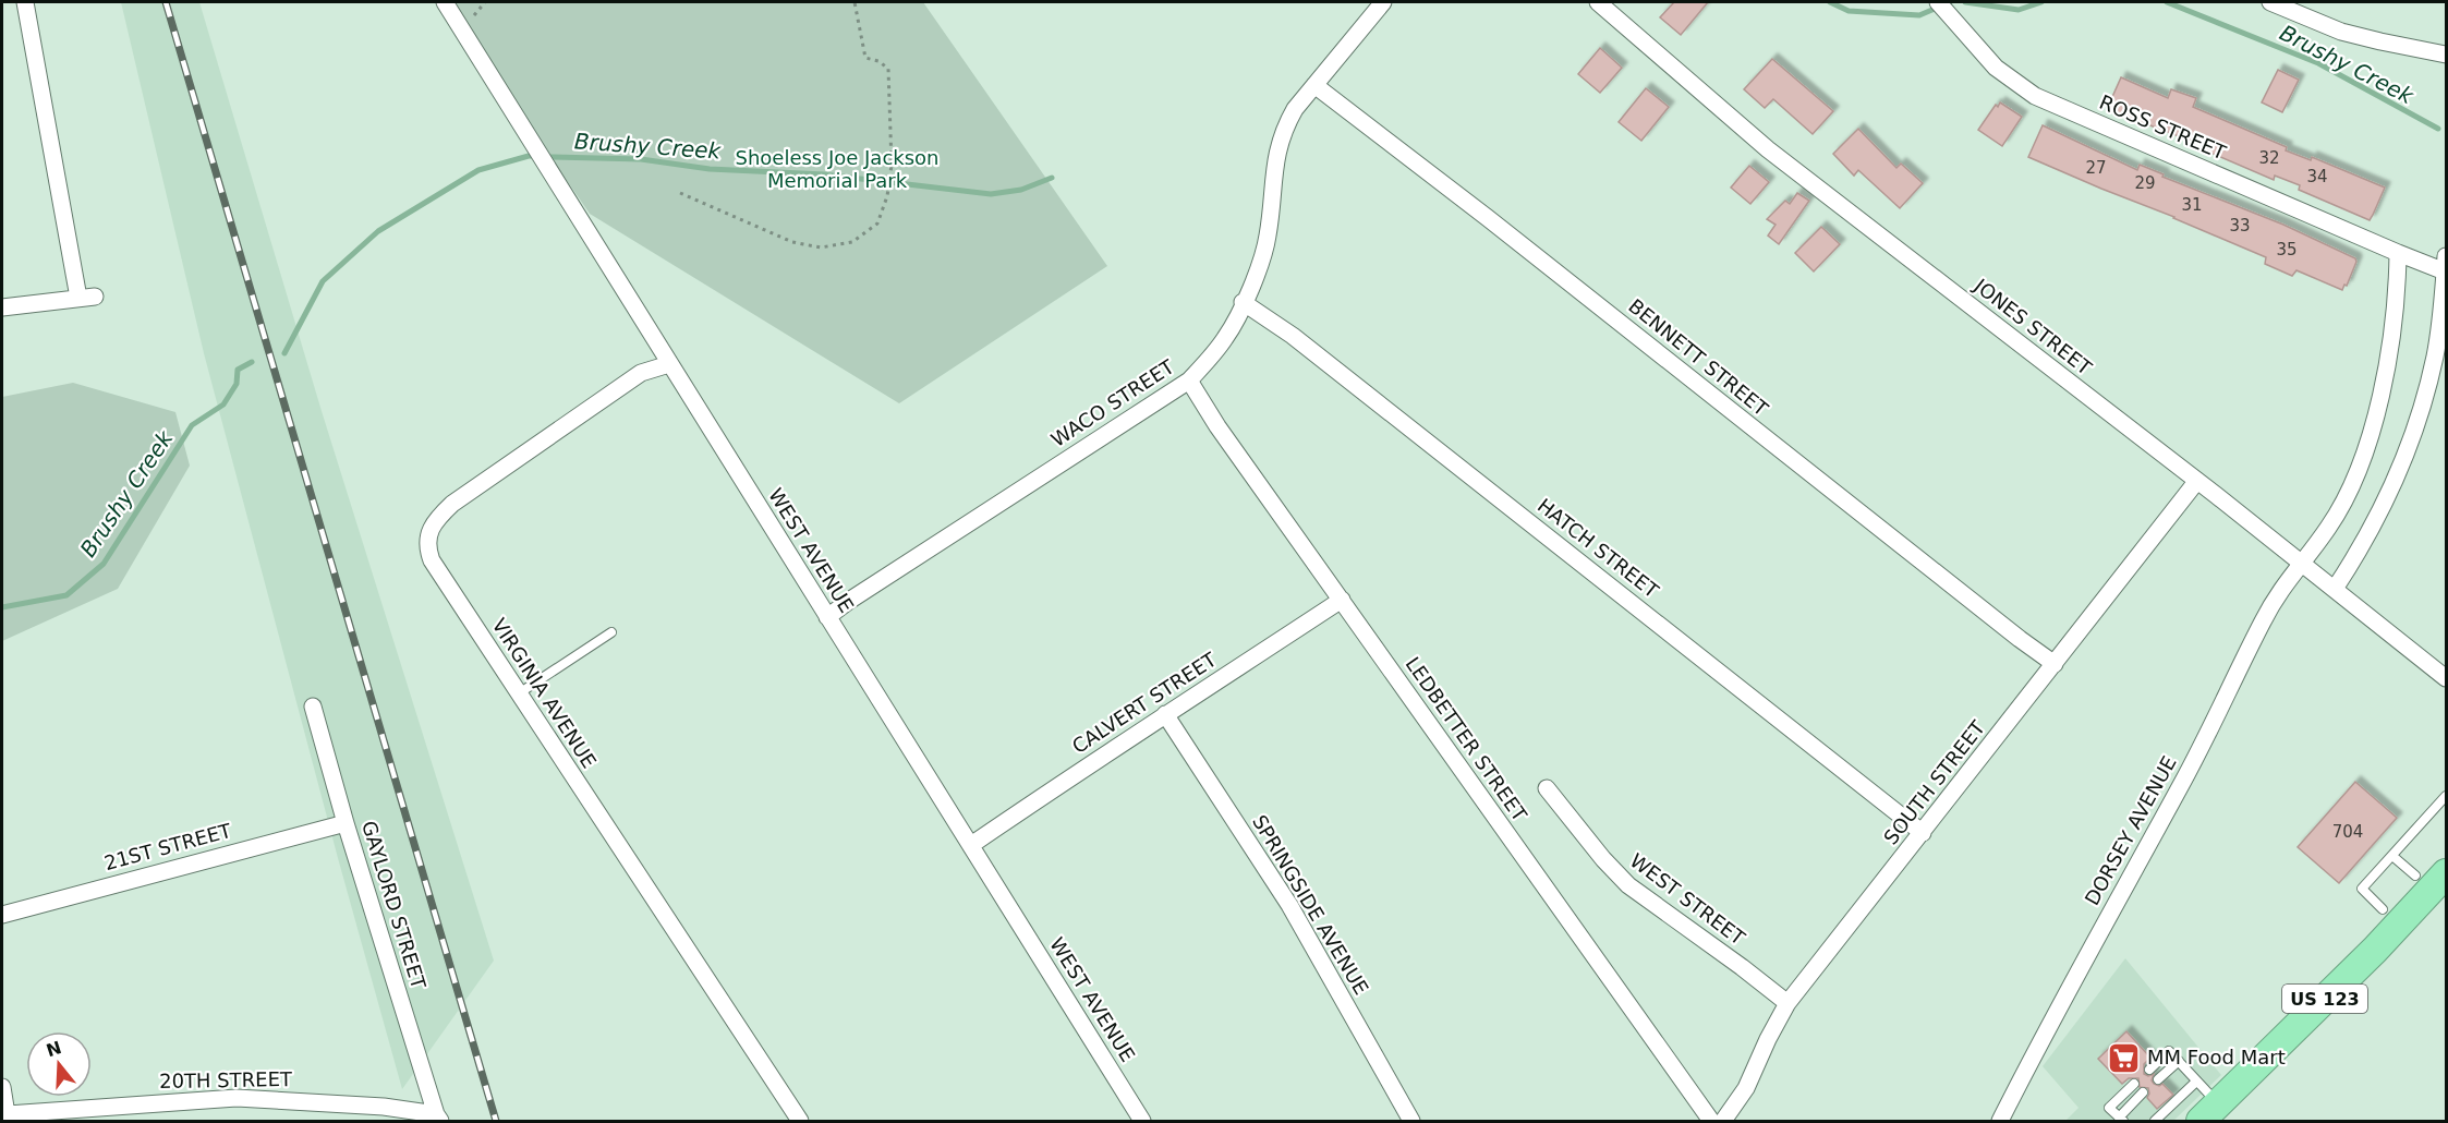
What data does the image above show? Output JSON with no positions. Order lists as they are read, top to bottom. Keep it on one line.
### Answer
{"streets":{"highway":["US 123"],"street":["ROSS STREET","JONES STREET","BENNETT STREET","WACO STREET","HATCH STREET","WEST AVENUE","VIRGINIA AVENUE","CALVERT STREET","LEDBETTER STREET","SOUTH STREET","DORSEY AVENUE","21ST STREET","WEST STREET","GAYLORD STREET","SPRINGSIDE AVENUE","20TH STREET"]},"crossings":[["ROSS STREET","DORSEY AVENUE"],["JONES STREET","SOUTH STREET"],["JONES STREET","DORSEY AVENUE"],["BENNETT STREET","WACO STREET"],["BENNETT STREET","SOUTH STREET"],["WACO STREET","HATCH STREET"],["WACO STREET","WEST AVENUE"],["WACO STREET","LEDBETTER STREET"],["HATCH STREET","SOUTH STREET"],["WEST AVENUE","VIRGINIA AVENUE"],["WEST AVENUE","CALVERT STREET"],["CALVERT STREET","LEDBETTER STREET"],["CALVERT STREET","SPRINGSIDE AVENUE"],["SOUTH STREET","WEST STREET"],["21ST STREET","GAYLORD STREET"],["GAYLORD STREET","20TH STREET"]],"water":["Brushy Creek"],"parks":["Shoeless Joe Jackson Memorial Park"],"places":{"supermarket":["MM Food Mart"]},"house_numbers":["32","27","34","29","31","33","35","704"],"north":"top"}
